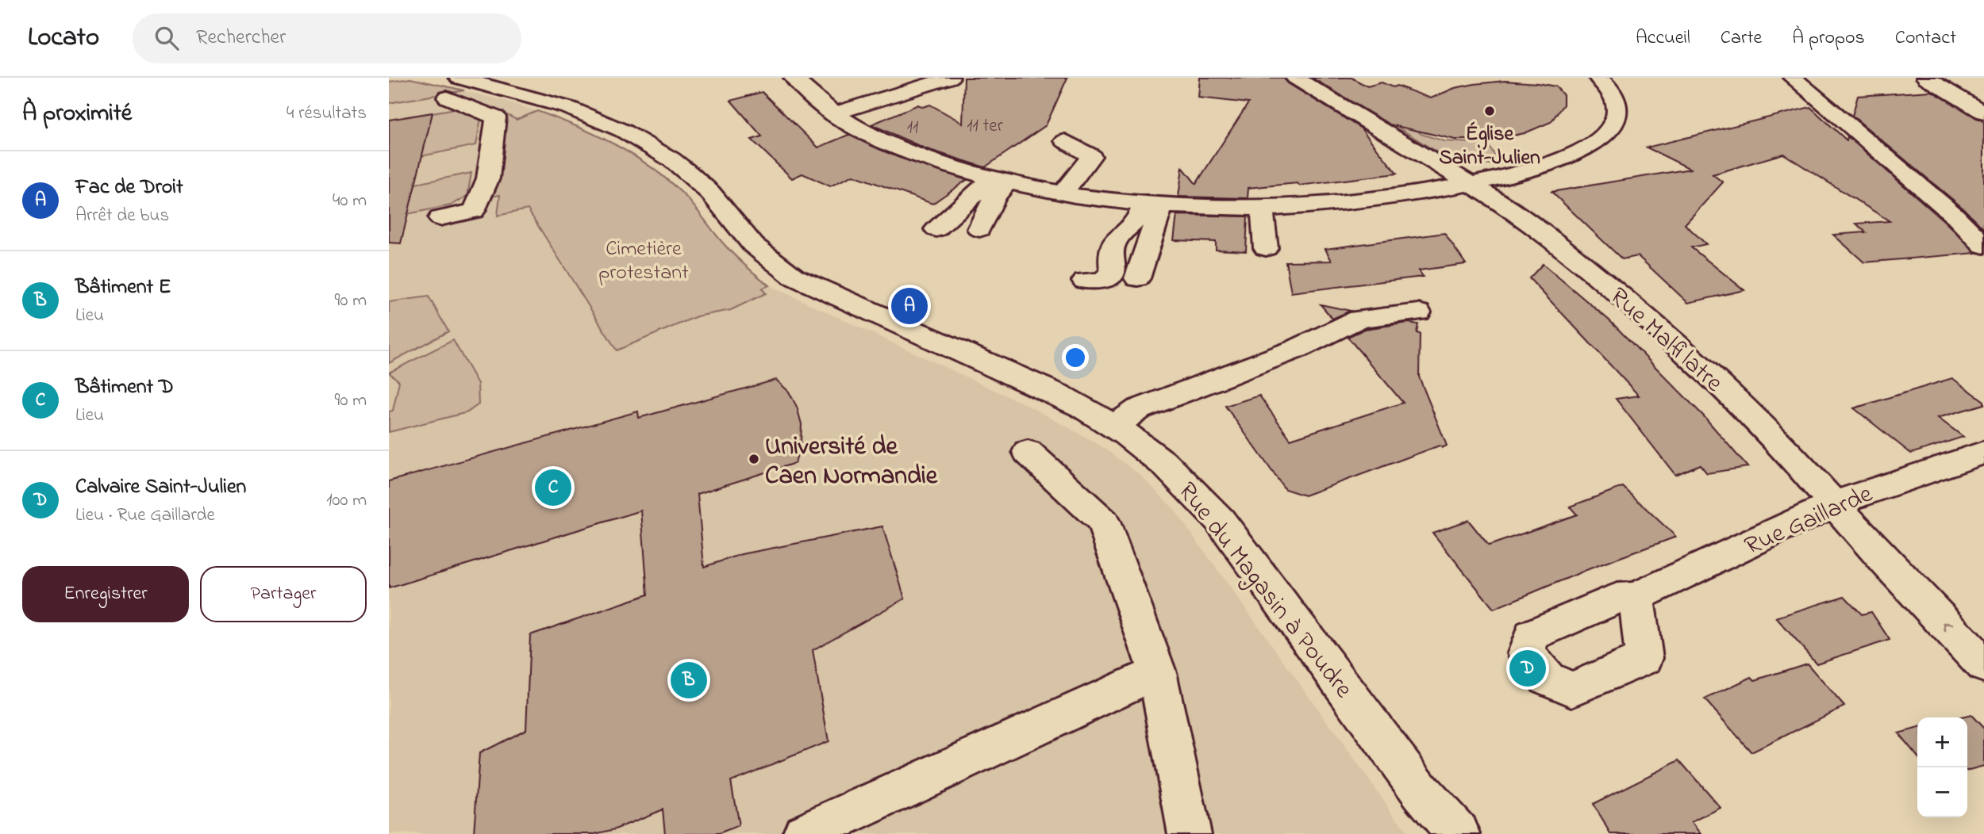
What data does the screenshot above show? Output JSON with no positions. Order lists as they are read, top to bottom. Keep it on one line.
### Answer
{"streets":{"street":["Rue Malfilatre","Rue Gaillarde","Rue du Magasin à Poudre"]},"crossings":[["Rue Malfilatre","Rue Gaillarde"]],"parks":["Cimetière protestant"],"places":["Église Saint-Julien","Université de Caen Normandie"],"house_numbers":["11 ter","11"],"page":{"header":"Locato","search":"Rechercher","nav":["Accueil","Carte","À propos","Contact"],"heading":["À proximité","4 résultats"],"list":[{"mark":"A","name":"Fac de Droit","note":"Arrêt de bus","value":"40 m"},{"mark":"B","name":"Bâtiment E","note":"Lieu","value":"90 m"},{"mark":"C","name":"Bâtiment D","note":"Lieu","value":"90 m"},{"mark":"D","name":"Calvaire Saint-Julien","note":"Lieu · Rue Gaillarde","value":"100 m"}],"pins":["A","C","D","B"],"buttons":["Enregistrer","Partager"],"map_buttons":["+","−"]}}
